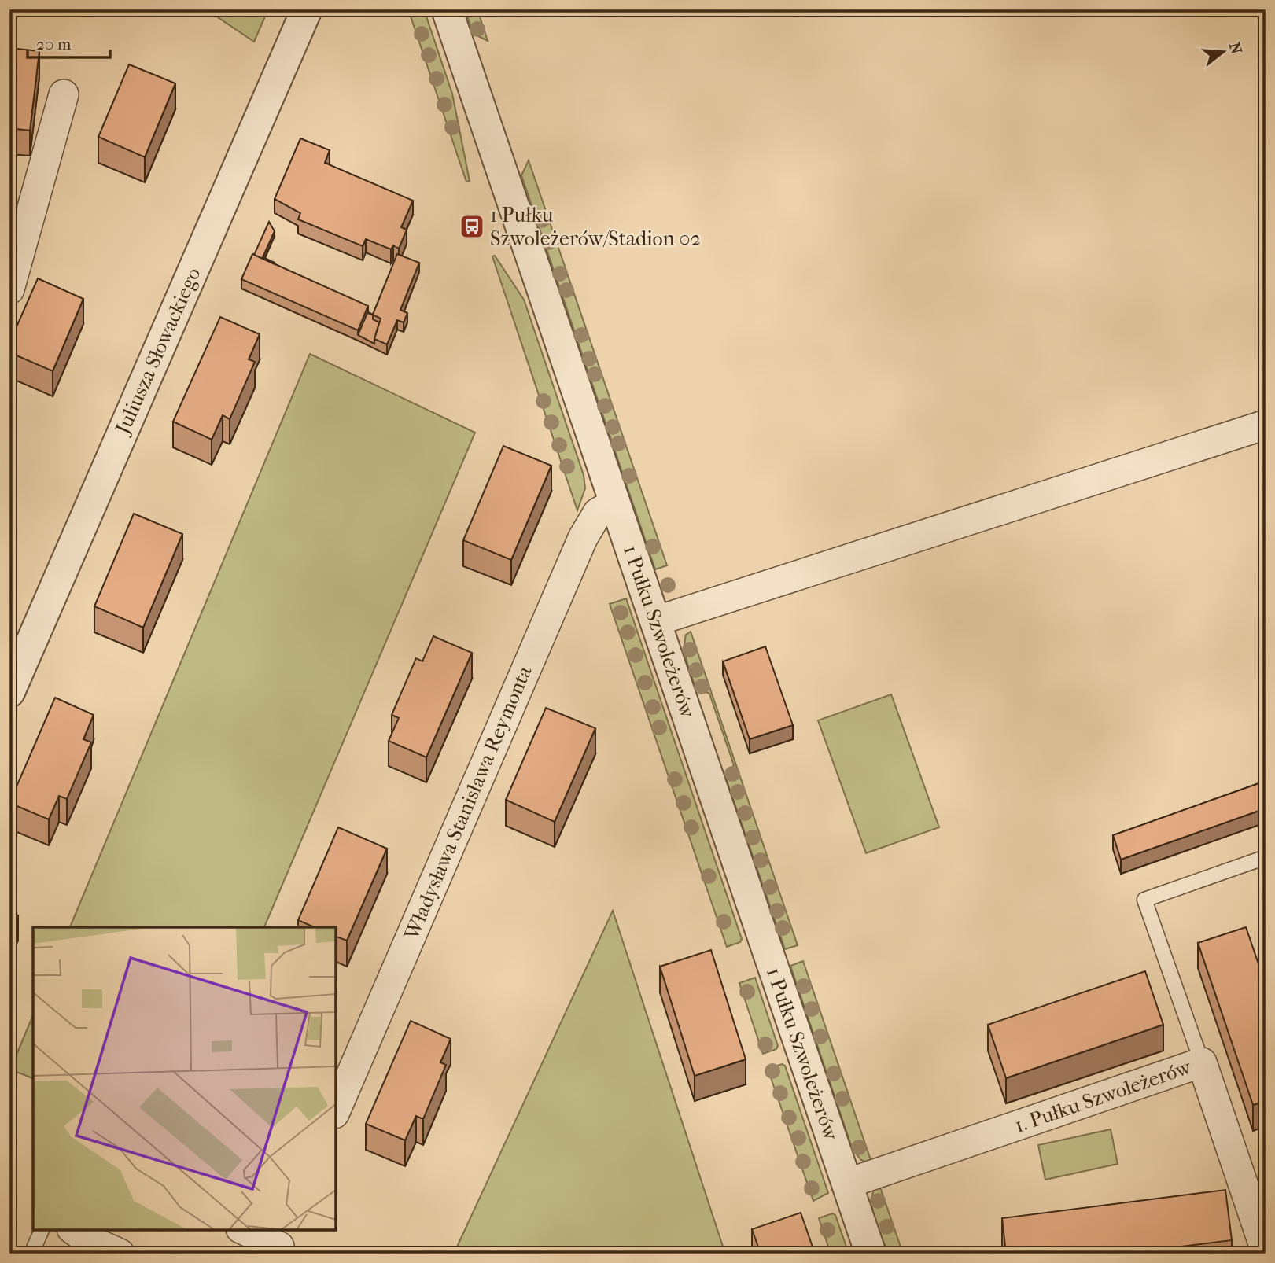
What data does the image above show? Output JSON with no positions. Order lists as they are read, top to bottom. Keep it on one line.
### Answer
{"streets":{"street":["Juliusza Słowackiego","1 Pułku Szwoleżerów","Władysława Stanisława Reymonta","1. Pułku Szwoleżerów"]},"crossings":[["1 Pułku Szwoleżerów","Władysława Stanisława Reymonta"],["1 Pułku Szwoleżerów","1. Pułku Szwoleżerów"]],"places":{"bus stop":["1 Pułku Szwoleżerów/Stadion 02"]},"scale_bar":"20 m","north":"right"}
